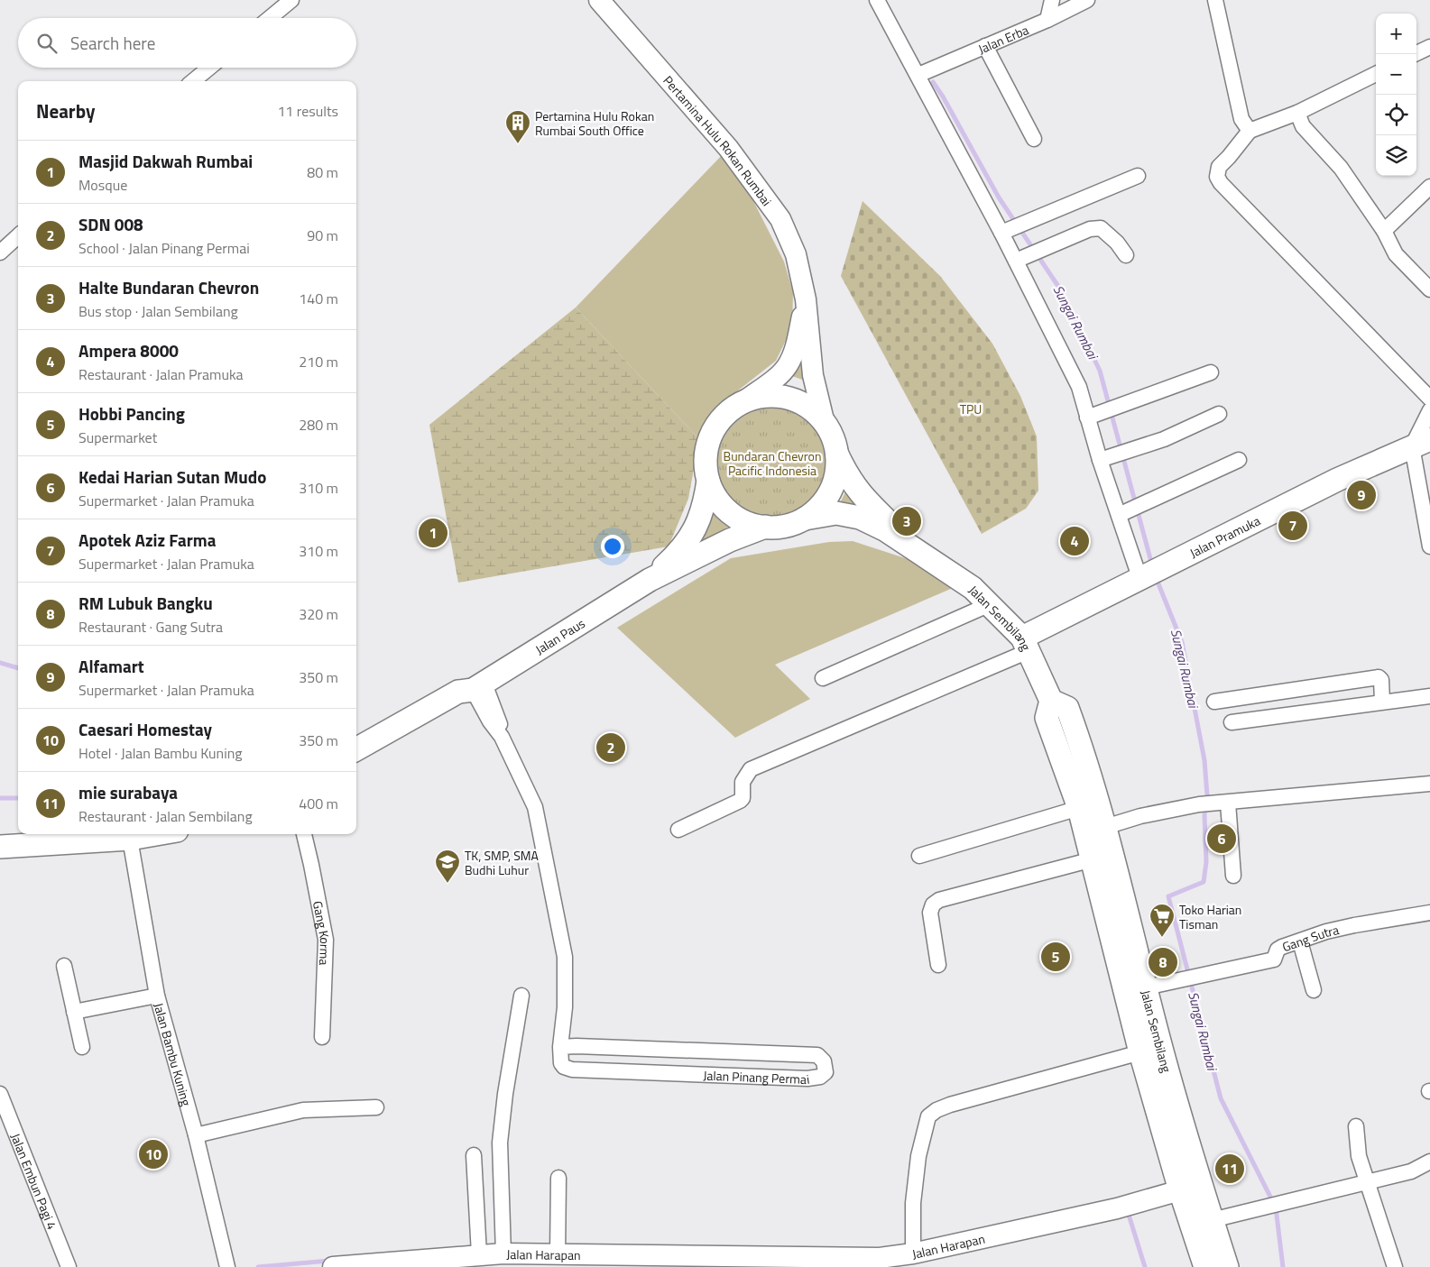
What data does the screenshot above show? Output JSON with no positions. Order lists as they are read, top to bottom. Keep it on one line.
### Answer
{"streets":{"main road":["Jalan Pramuka","Jalan Sembilang","Jalan Paus"],"street":["Jalan Erba","Pertamina Hulu Rokan Rumbai","Gang Korma","Gang Sutra","Jalan Bambu Kuning","Jalan Pinang Permai","Jalan Embun Pagi 4","Jalan Harapan"]},"crossings":[["Pertamina Hulu Rokan Rumbai","Jalan Sembilang"],["Pertamina Hulu Rokan Rumbai","Jalan Paus"],["Jalan Pramuka","Jalan Sembilang"],["Jalan Sembilang","Jalan Paus"],["Jalan Sembilang","Gang Sutra"],["Jalan Sembilang","Jalan Harapan"],["Jalan Paus","Jalan Pinang Permai"]],"water":["Sungai Rumbai"],"parks":["TPU","Bundaran Chevron Pacific Indonesia"],"places":{"building":["Pertamina Hulu Rokan Rumbai South Office"],"school or university":["TK, SMP, SMA Budhi Luhur"],"supermarket":["Toko Harian Tisman"]},"page":{"map_buttons":["+","−"],"search":"Search here","heading":["Nearby","11 results"],"list":[{"mark":"1","name":"Masjid Dakwah Rumbai","note":"Mosque","value":"80 m"},{"mark":"2","name":"SDN 008","note":"School · Jalan Pinang Permai","value":"90 m"},{"mark":"3","name":"Halte Bundaran Chevron","note":"Bus stop · Jalan Sembilang","value":"140 m"},{"mark":"4","name":"Ampera 8000","note":"Restaurant · Jalan Pramuka","value":"210 m"},{"mark":"5","name":"Hobbi Pancing","note":"Supermarket","value":"280 m"},{"mark":"6","name":"Kedai Harian Sutan Mudo","note":"Supermarket · Jalan Pramuka","value":"310 m"},{"mark":"7","name":"Apotek Aziz Farma","note":"Supermarket · Jalan Pramuka","value":"310 m"},{"mark":"8","name":"RM Lubuk Bangku","note":"Restaurant · Gang Sutra","value":"320 m"},{"mark":"9","name":"Alfamart","note":"Supermarket · Jalan Pramuka","value":"350 m"},{"mark":"10","name":"Caesari Homestay","note":"Hotel · Jalan Bambu Kuning","value":"350 m"},{"mark":"11","name":"mie surabaya","note":"Restaurant · Jalan Sembilang","value":"400 m"}],"pins":["9","3","7","1","4","2","6","5","8","10","11"]}}
